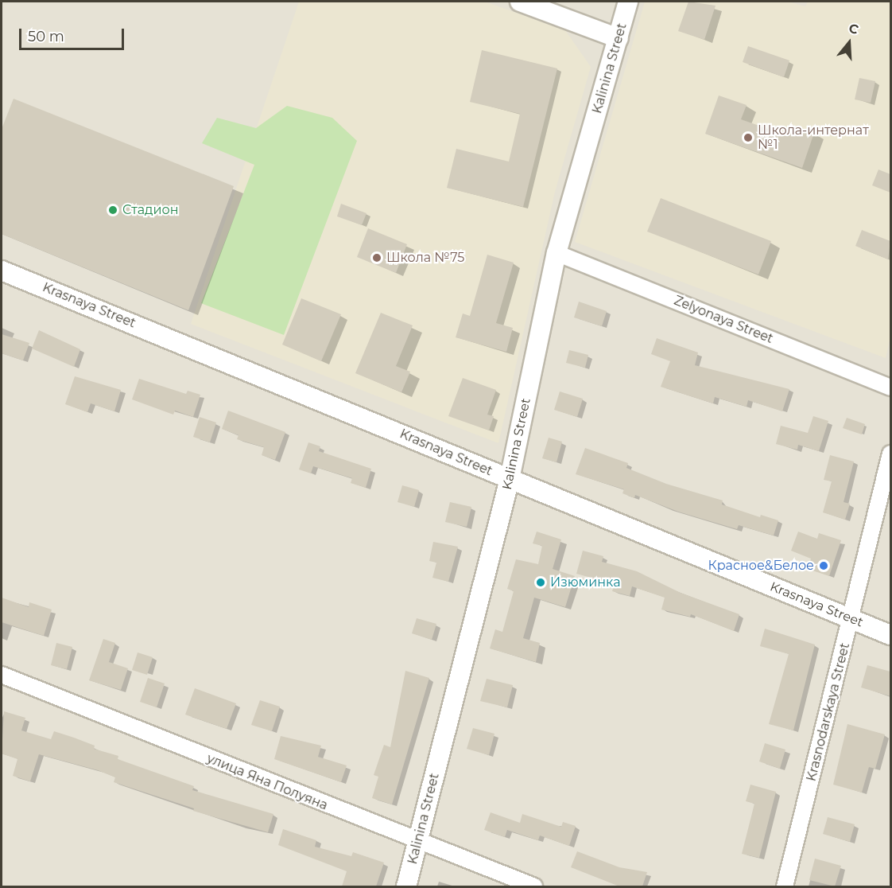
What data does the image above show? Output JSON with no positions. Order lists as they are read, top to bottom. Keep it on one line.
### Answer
{"streets":{"street":["Kalinina Street","Krasnaya Street","Zelyonaya Street","Krasnodarskaya Street","улица Яна Полуяна"]},"crossings":[["Kalinina Street","Krasnaya Street"],["Kalinina Street","Zelyonaya Street"],["Kalinina Street","улица Яна Полуяна"],["Krasnaya Street","Krasnodarskaya Street"]],"places":["Школа-интернат №1","Стадион","Школа №75","Красное&Белое","Изюминка"],"scale_bar":"50 m","north":"top"}
